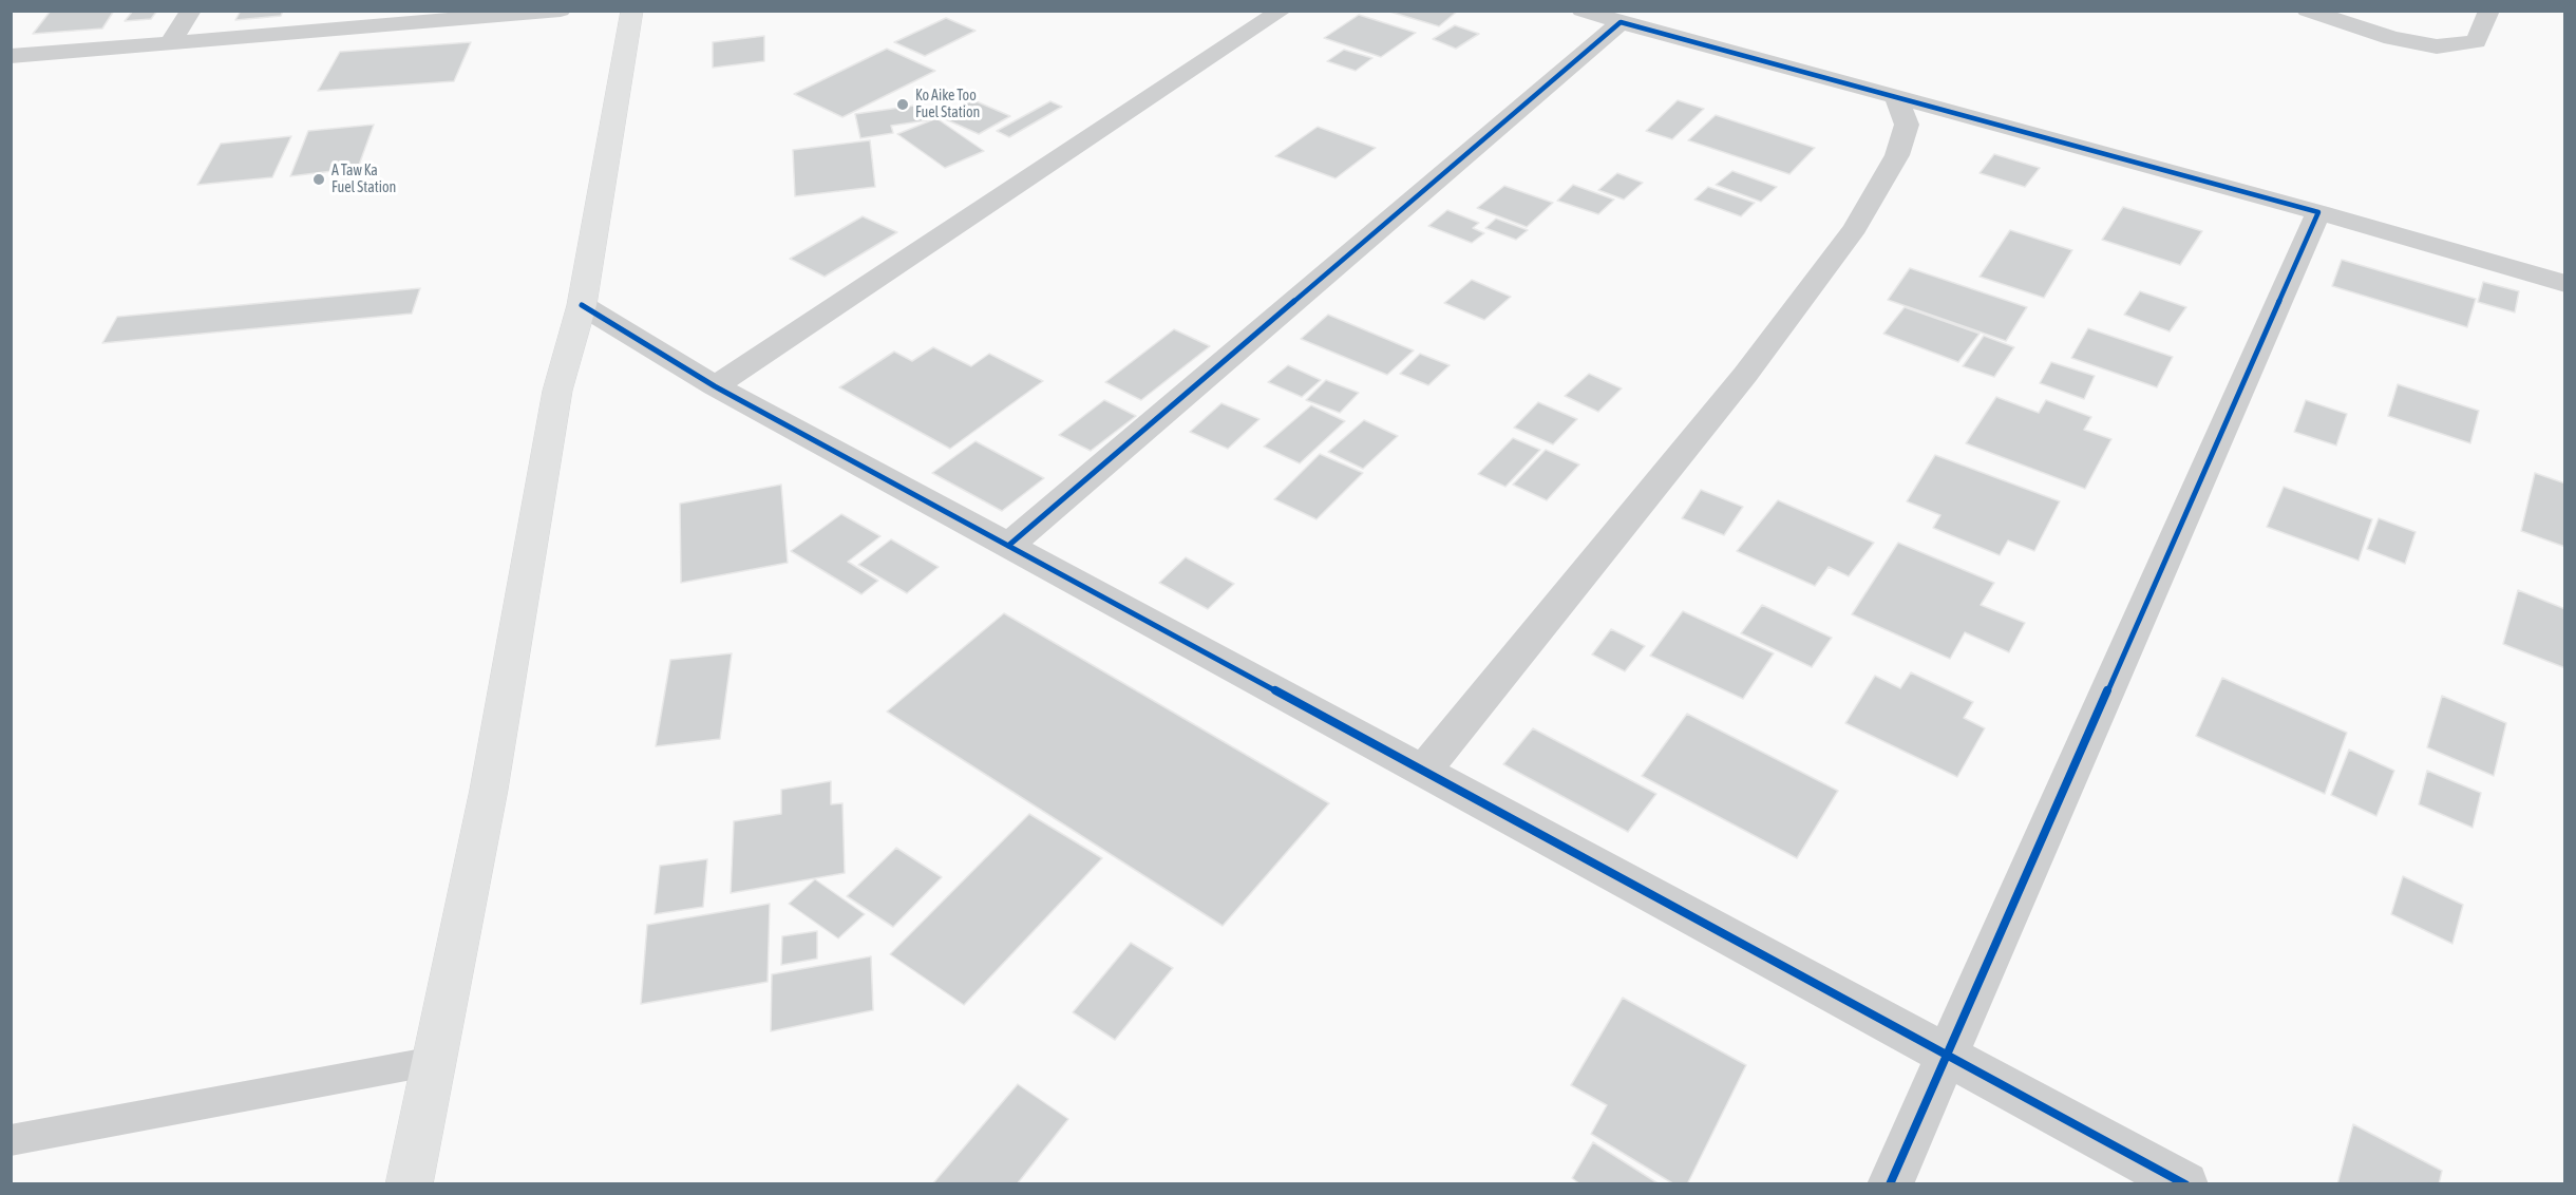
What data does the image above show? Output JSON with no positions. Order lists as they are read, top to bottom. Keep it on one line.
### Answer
{"places":["Ko Aike Too Fuel Station","A Taw Ka Fuel Station"]}
